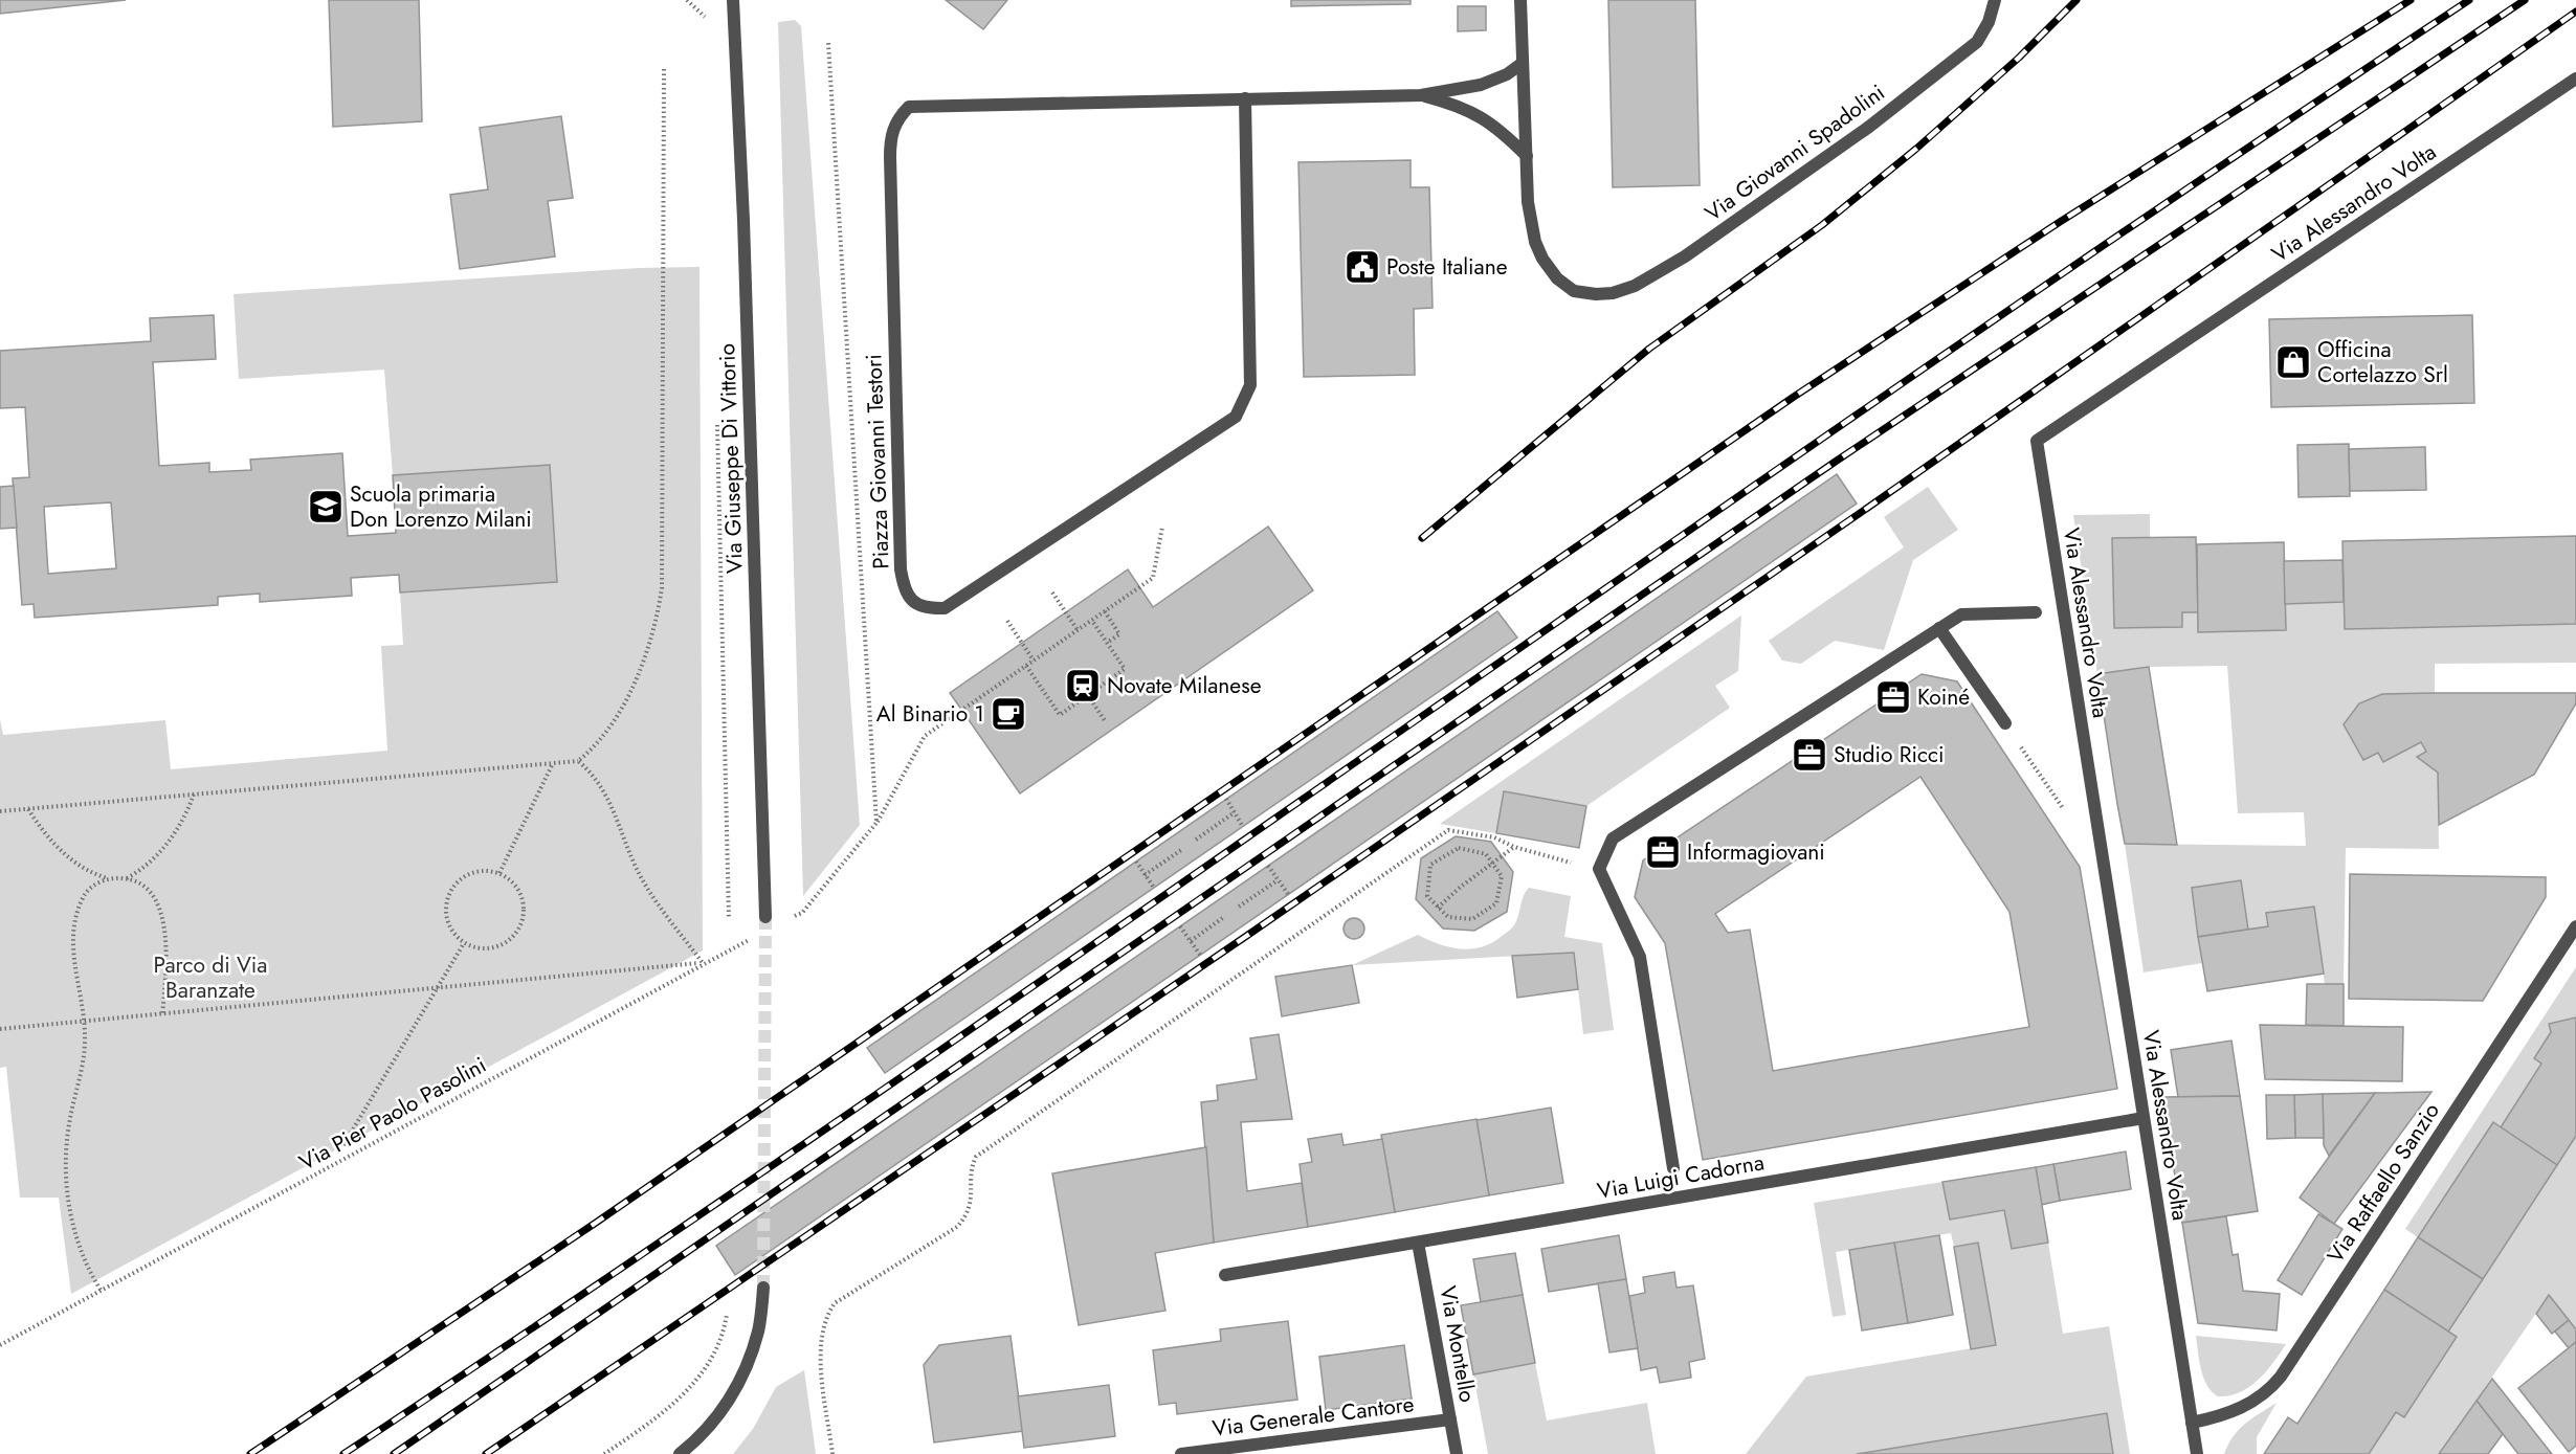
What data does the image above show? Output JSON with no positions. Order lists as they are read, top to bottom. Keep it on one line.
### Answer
{"streets":{"street":["Via Giovanni Spadolini","Via Alessandro Volta","Via Giuseppe Di Vittorio","Piazza Giovanni Testori","Via Luigi Cadorna","Via Raffaello Sanzio","Via Montello","Via Generale Cantore"],"path":["Via Pier Paolo Pasolini"]},"crossings":[["Via Giovanni Spadolini","Piazza Giovanni Testori"],["Via Alessandro Volta","Via Luigi Cadorna"],["Via Alessandro Volta","Via Raffaello Sanzio"],["Via Luigi Cadorna","Via Montello"],["Via Montello","Via Generale Cantore"]],"parks":["Parco di Via Baranzate"],"places":{"public building":["Poste Italiane"],"shop":["Officina Cortelazzo Srl"],"school or university":["Scuola primaria Don Lorenzo Milani"],"station":["Novate Milanese"],"office":["Koiné","Studio Ricci","Informagiovani"],"cafe":["Al Binario 1"]}}
